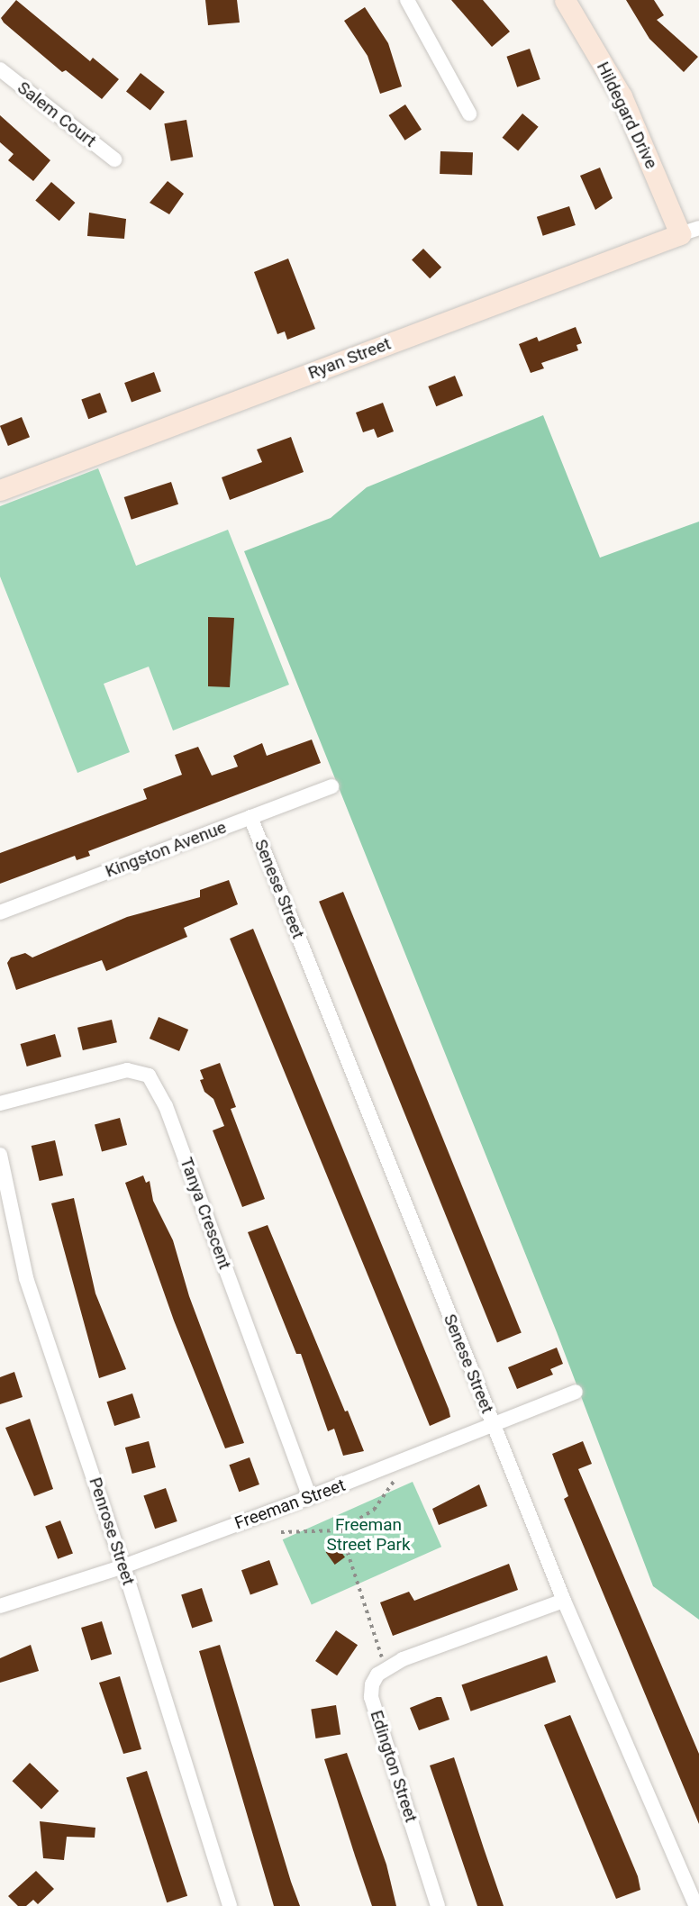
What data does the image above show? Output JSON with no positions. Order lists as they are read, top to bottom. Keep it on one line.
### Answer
{"streets":{"street":["Salem Court","Hildegard Drive","Ryan Street","Kingston Avenue","Senese Street","Tanya Crescent","Freeman Street","Penrose Street","Edington Street"]},"crossings":[["Hildegard Drive","Ryan Street"],["Kingston Avenue","Senese Street"],["Senese Street","Freeman Street"],["Tanya Crescent","Freeman Street"],["Freeman Street","Penrose Street"]],"parks":["Freeman Street Park"]}
